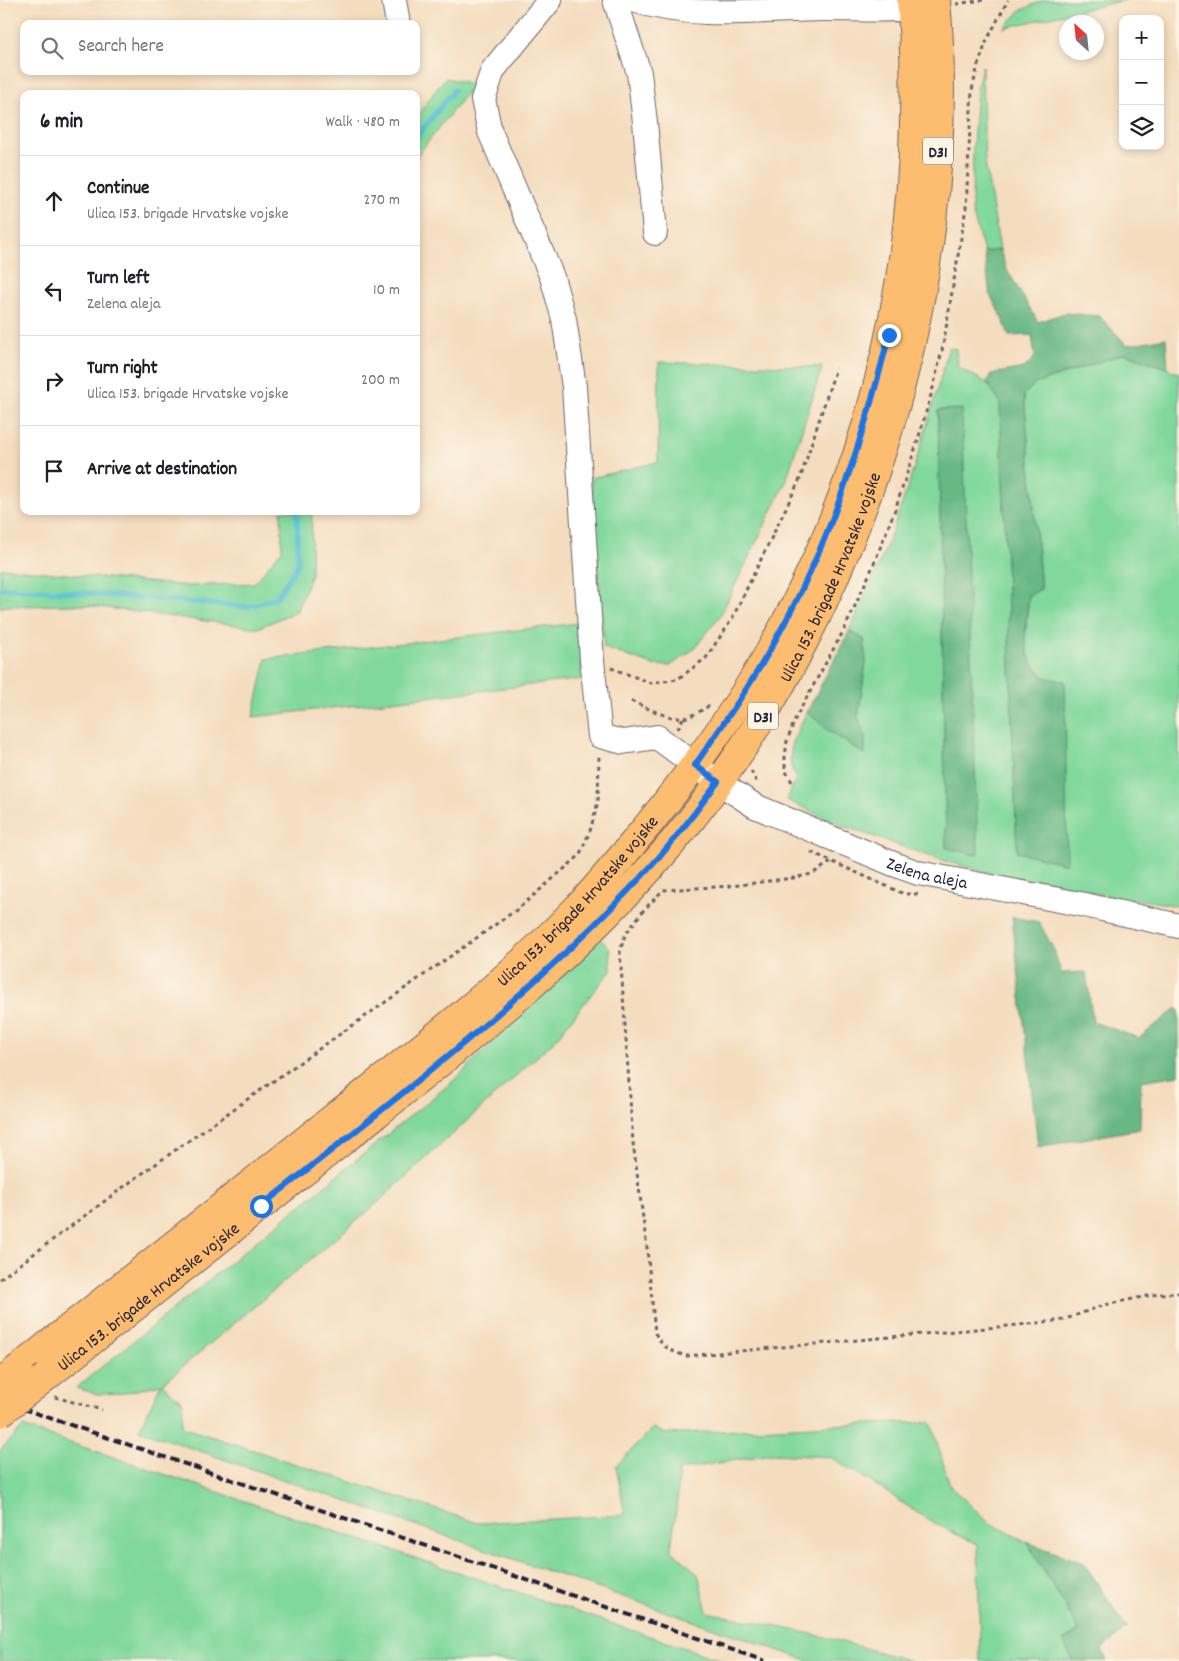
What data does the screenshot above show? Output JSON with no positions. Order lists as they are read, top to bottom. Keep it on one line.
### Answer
{"streets":{"main road":["D31","Ulica 153. brigade Hrvatske vojske"],"street":["Zelena aleja"]},"crossings":[["Ulica 153. brigade Hrvatske vojske","Zelena aleja"]],"north":"top left","page":{"map_buttons":["+","−"],"search":"Search here","heading":["6 min","Walk · 480 m"],"list":[["Continue","Ulica 153. brigade Hrvatske vojske","270 m"],["Turn left","Zelena aleja","10 m"],["Turn right","Ulica 153. brigade Hrvatske vojske","200 m"],"Arrive at destination"]}}
